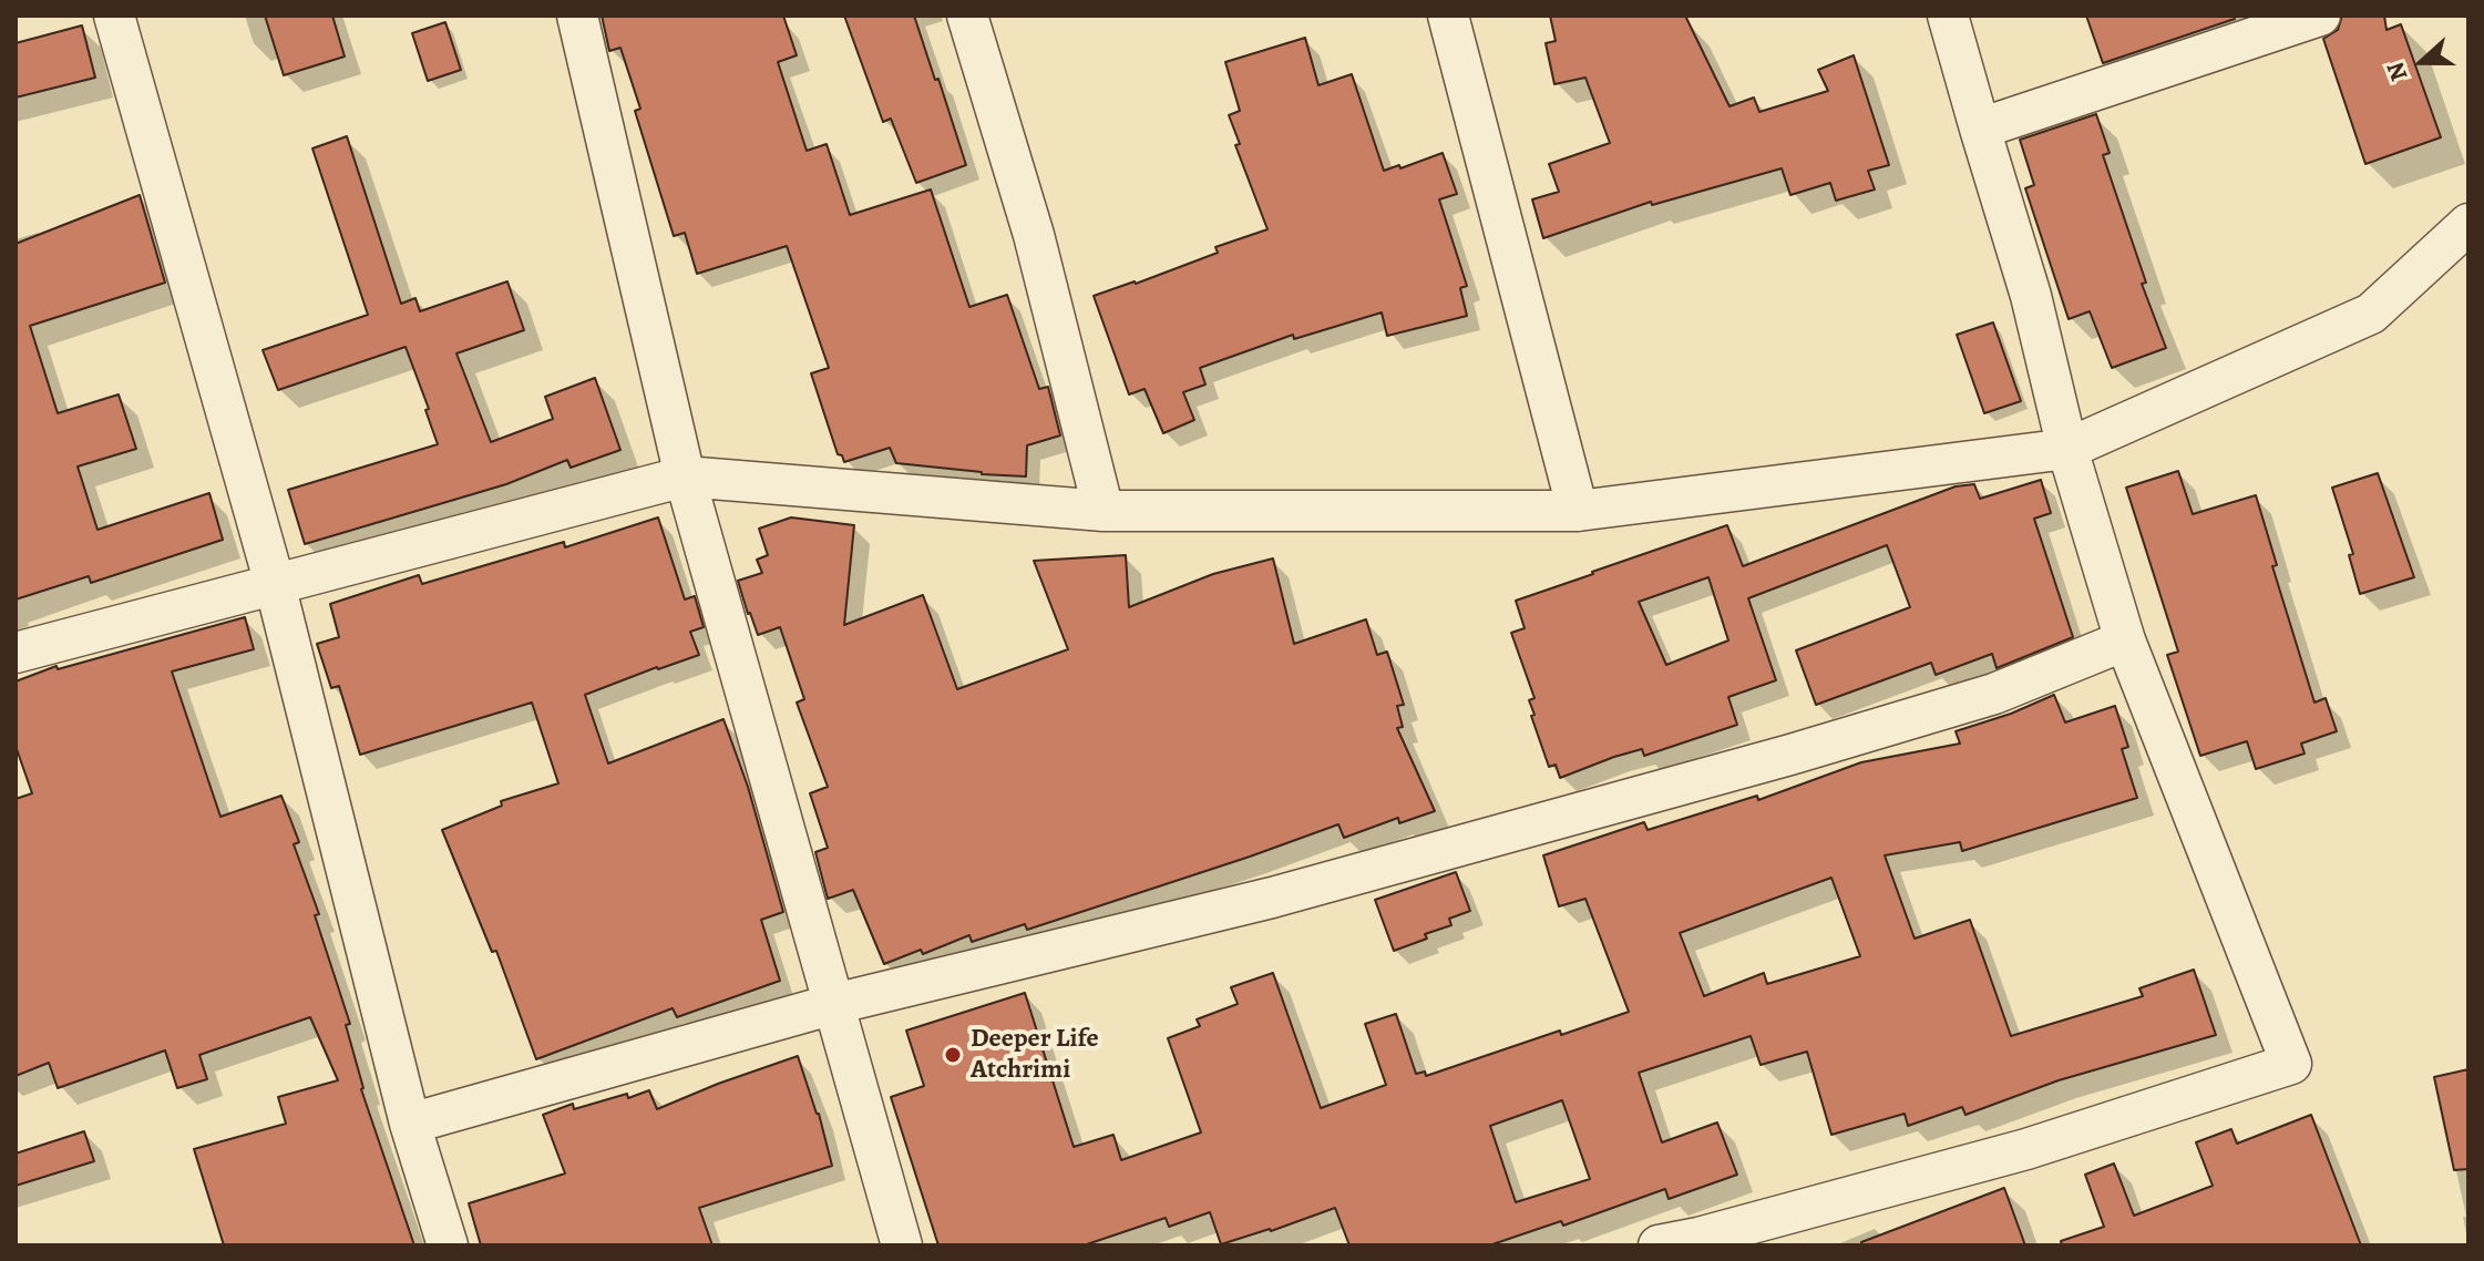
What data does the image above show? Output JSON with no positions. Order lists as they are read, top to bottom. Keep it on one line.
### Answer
{"places":["Deeper Life Atchrimi"],"north":"left"}
